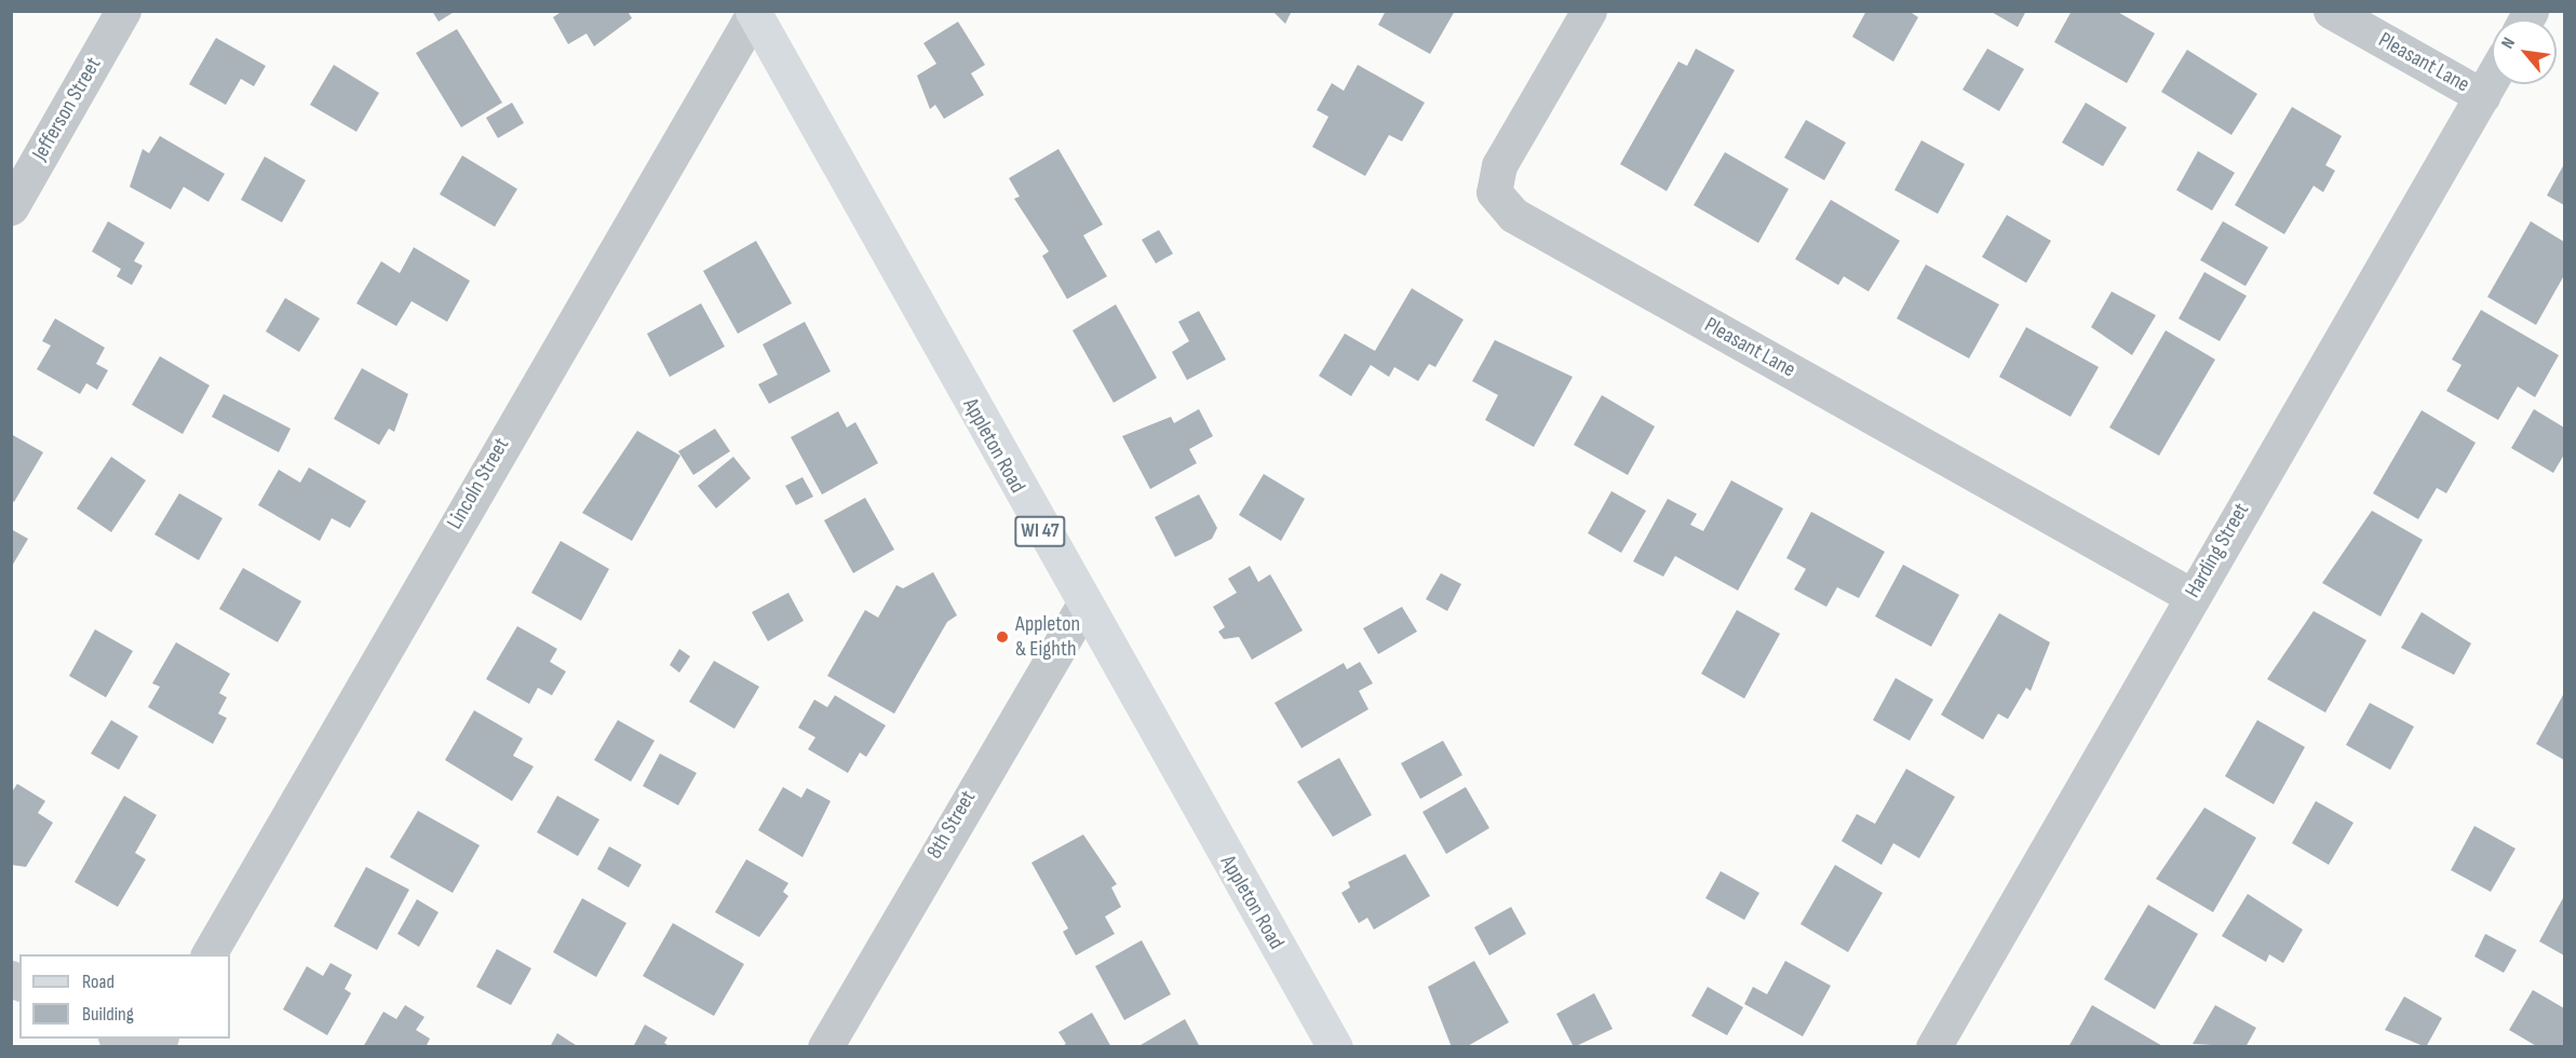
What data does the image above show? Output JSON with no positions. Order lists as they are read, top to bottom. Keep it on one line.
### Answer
{"streets":{"main road":["Appleton Road","WI 47"],"street":["Pleasant Lane","Jefferson Street","Lincoln Street","Harding Street","8th Street"]},"crossings":[["Pleasant Lane","Harding Street"],["Appleton Road","Lincoln Street"],["Appleton Road","8th Street"]],"places":["Appleton & Eighth"],"legend":["Road","Building"],"north":"top left"}
